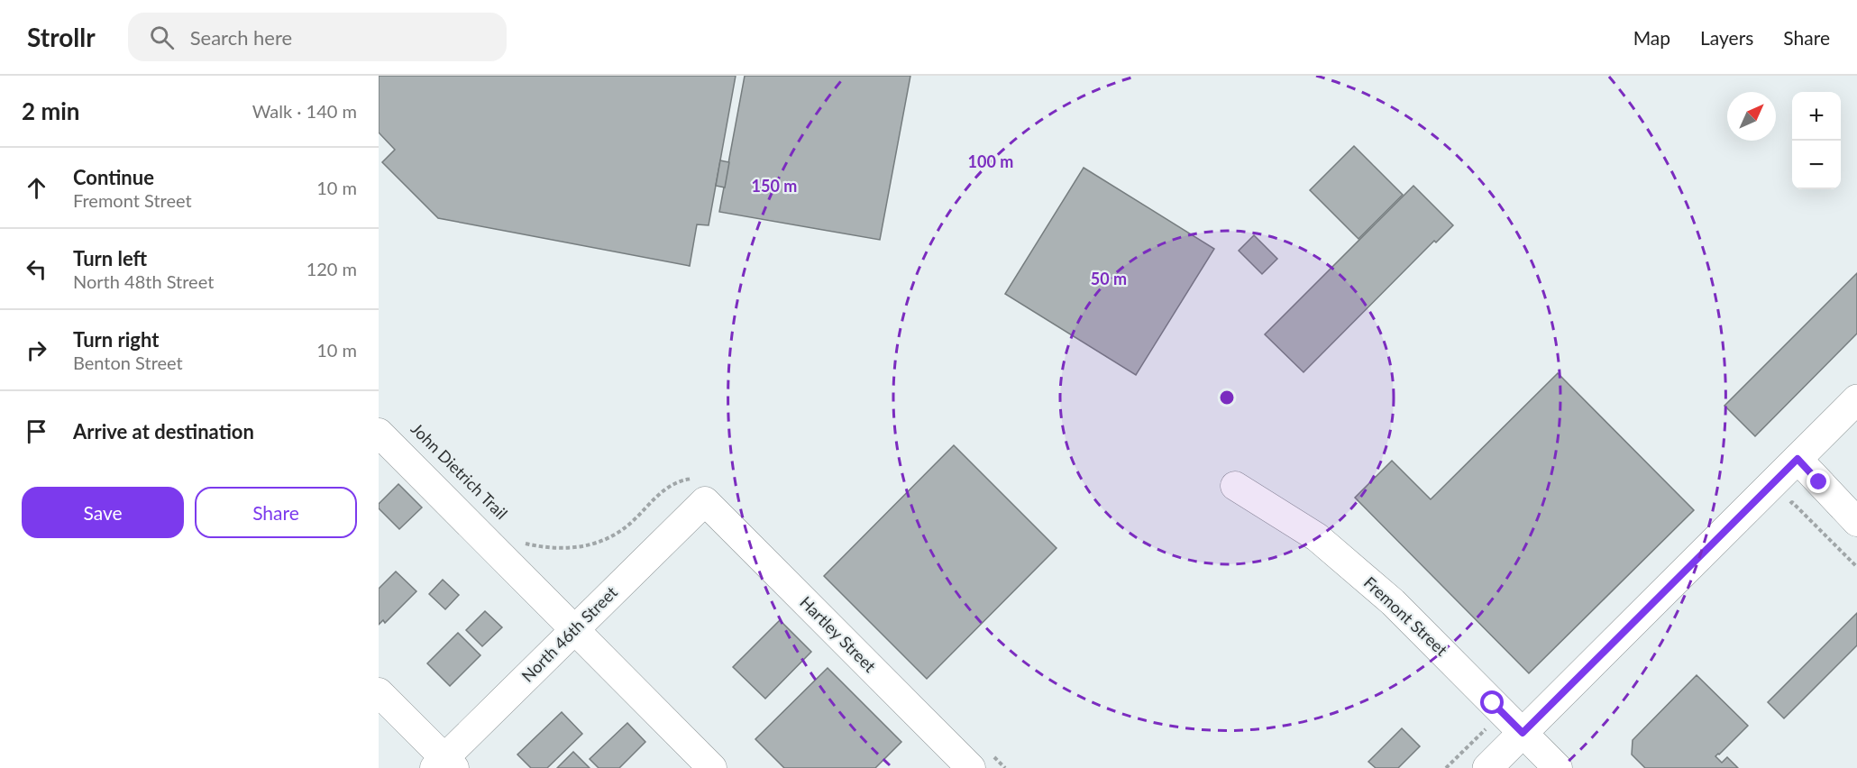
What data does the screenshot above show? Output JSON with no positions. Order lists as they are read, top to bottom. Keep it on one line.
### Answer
{"streets":{"street":["Fremont Street","North 46th Street","Hartley Street"]},"crossings":[["North 46th Street","Hartley Street"]],"north":"top right","page":{"header":"Strollr","search":"Search here","nav":["Map","Layers","Share"],"heading":["2 min","Walk · 140 m"],"map_buttons":["+","−"],"list":[["Continue","Fremont Street","10 m"],["Turn left","North 48th Street","120 m"],["Turn right","Benton Street","10 m"],"Arrive at destination"],"buttons":["Save","Share"]},"rings":["100 m","150 m","50 m"]}
